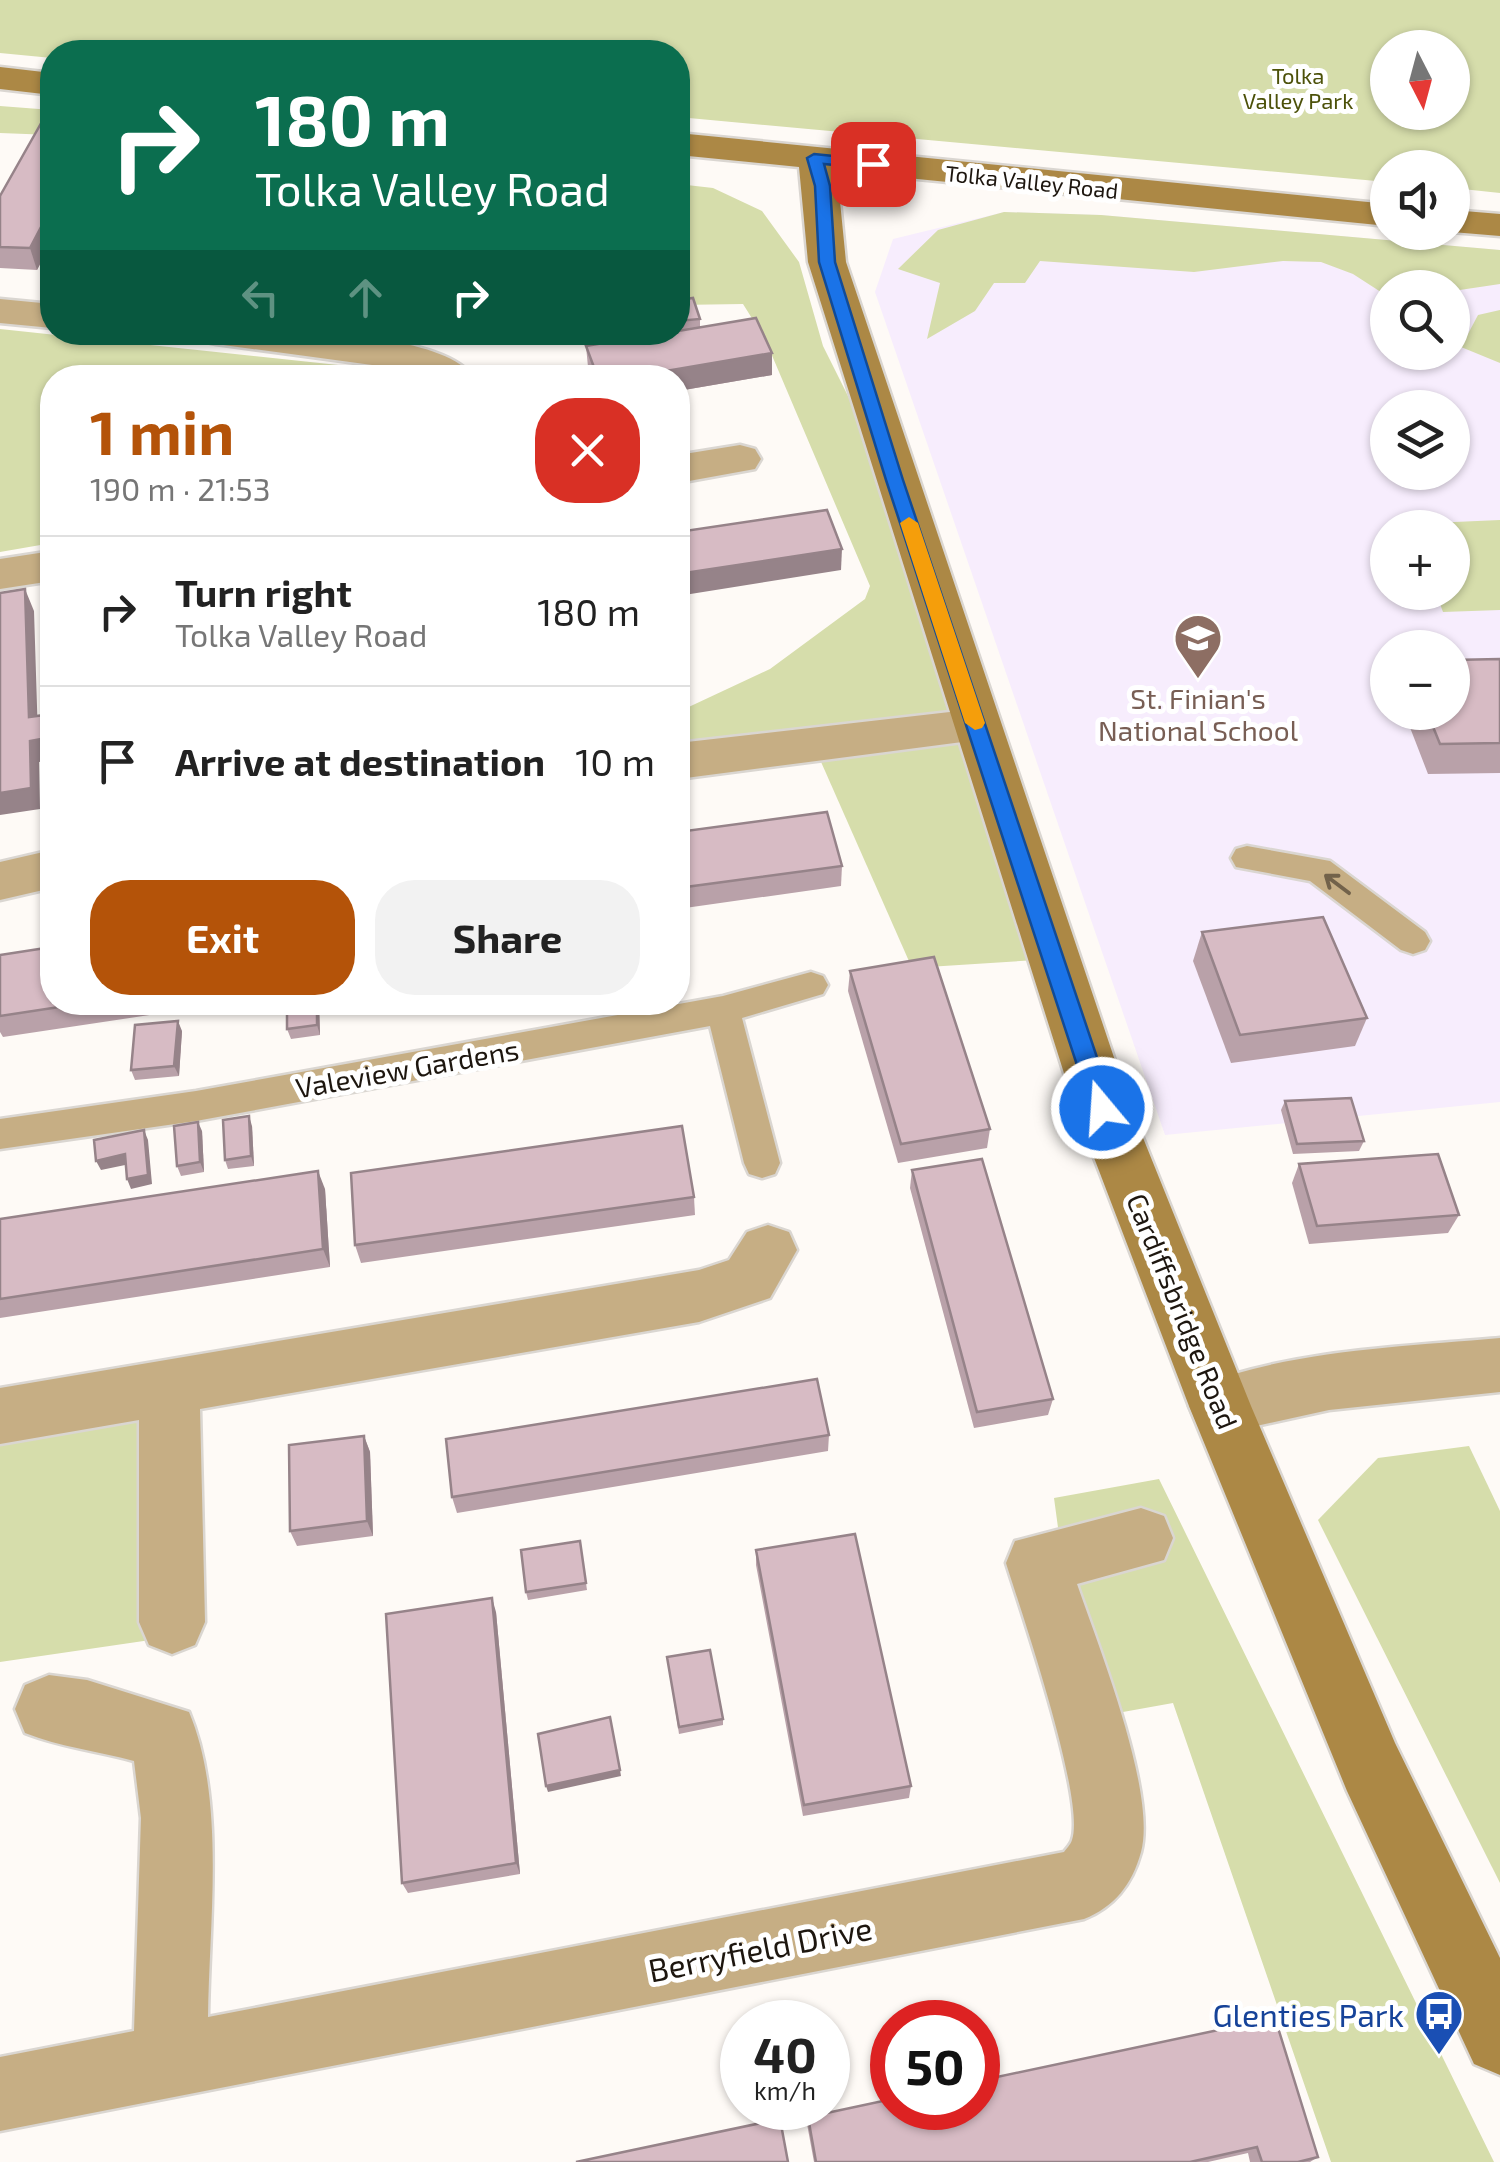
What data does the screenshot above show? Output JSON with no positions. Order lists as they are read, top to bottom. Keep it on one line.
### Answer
{"streets":{"main road":["Tolka Valley Road","Cardiffsbridge Road"],"street":["Berryfield Drive"],"lane":["Valeview Gardens"]},"crossings":[["Tolka Valley Road","Cardiffsbridge Road"]],"parks":["Tolka Valley Park"],"places":{"school or university":["St. Finian's National School"],"bus stop":["Glenties Park"]},"north":"bottom","page":{"map_buttons":["+","−"],"turn":["180 m","Tolka Valley Road"],"heading":["1 min","190 m · 21:53"],"list":[{"name":"Turn right","note":"Tolka Valley Road","value":"180 m"},{"name":"Arrive at destination","value":"10 m"}],"buttons":["Exit","Share"],"speed":"40 km/h","limit":"50"}}
